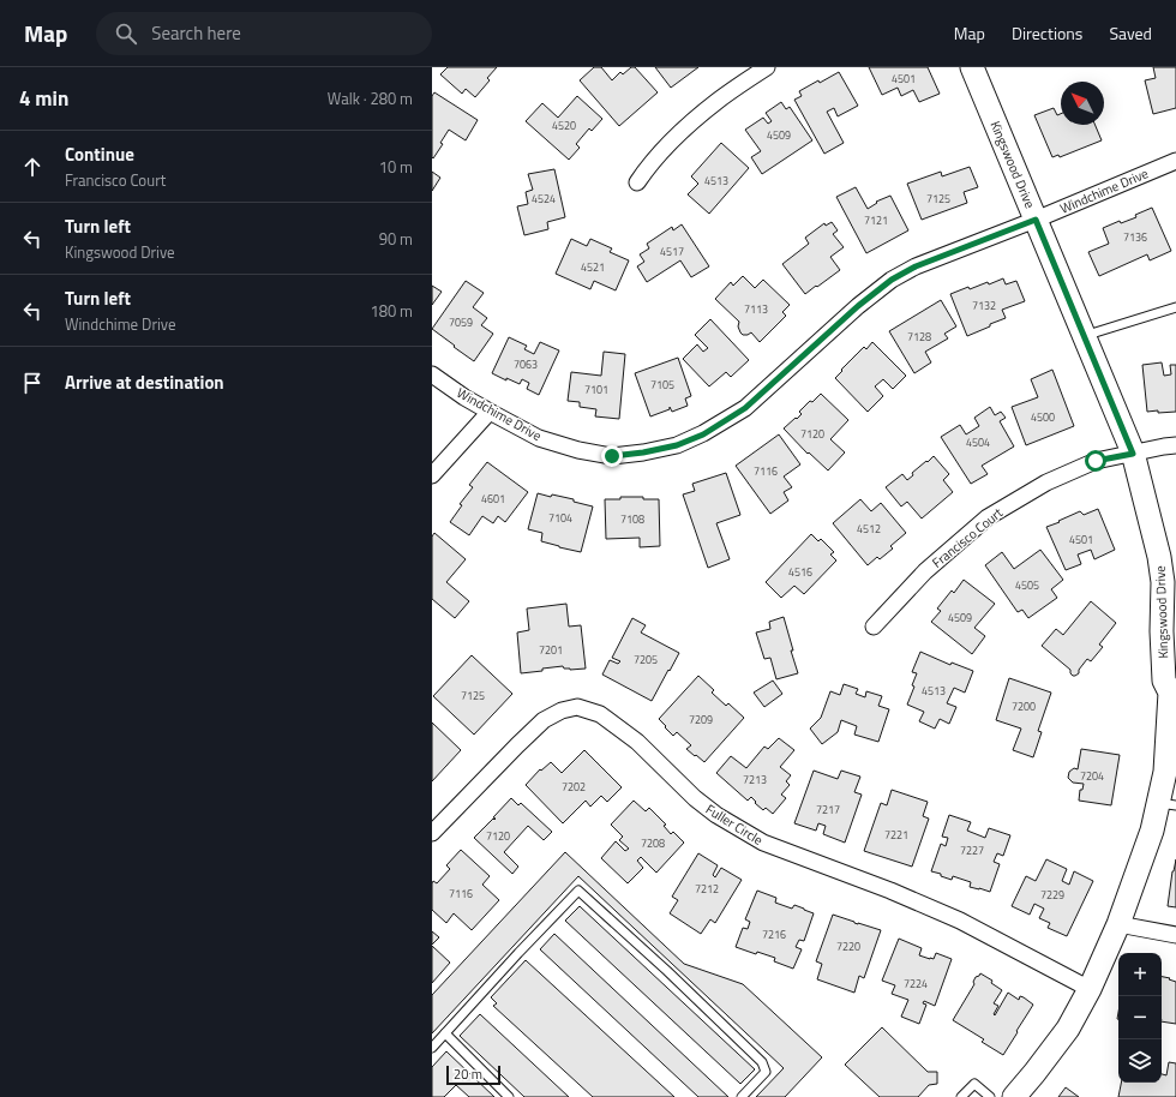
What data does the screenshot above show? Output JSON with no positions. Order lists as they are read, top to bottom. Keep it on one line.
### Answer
{"streets":{"street":["Kingswood Drive","Windchime Drive","Francisco Court","Fuller Circle"]},"crossings":[["Kingswood Drive","Windchime Drive"],["Kingswood Drive","Francisco Court"],["Kingswood Drive","Fuller Circle"]],"house_numbers":["4501","4520","4509","4513","4524","7125","7121","7136","4517","4521","7132","7113","7059","7128","7063","7105","7101","4500","7120","4504","7116","4601","7104","7108","4512","4501","4516","4505","4509","7201","7205","4513","7125","7200","7209","7204","7213","7202","7217","7221","7120","7208","7227","7212","7116","7229","7216","7220","7224"],"scale_bar":"20 m","north":"top left","page":{"header":"Map","search":"Search here","nav":["Map","Directions","Saved"],"heading":["4 min","Walk · 280 m"],"list":[["Continue","Francisco Court","10 m"],["Turn left","Kingswood Drive","90 m"],["Turn left","Windchime Drive","180 m"],"Arrive at destination"],"map_buttons":["+","−"],"scale":"20 m"}}
